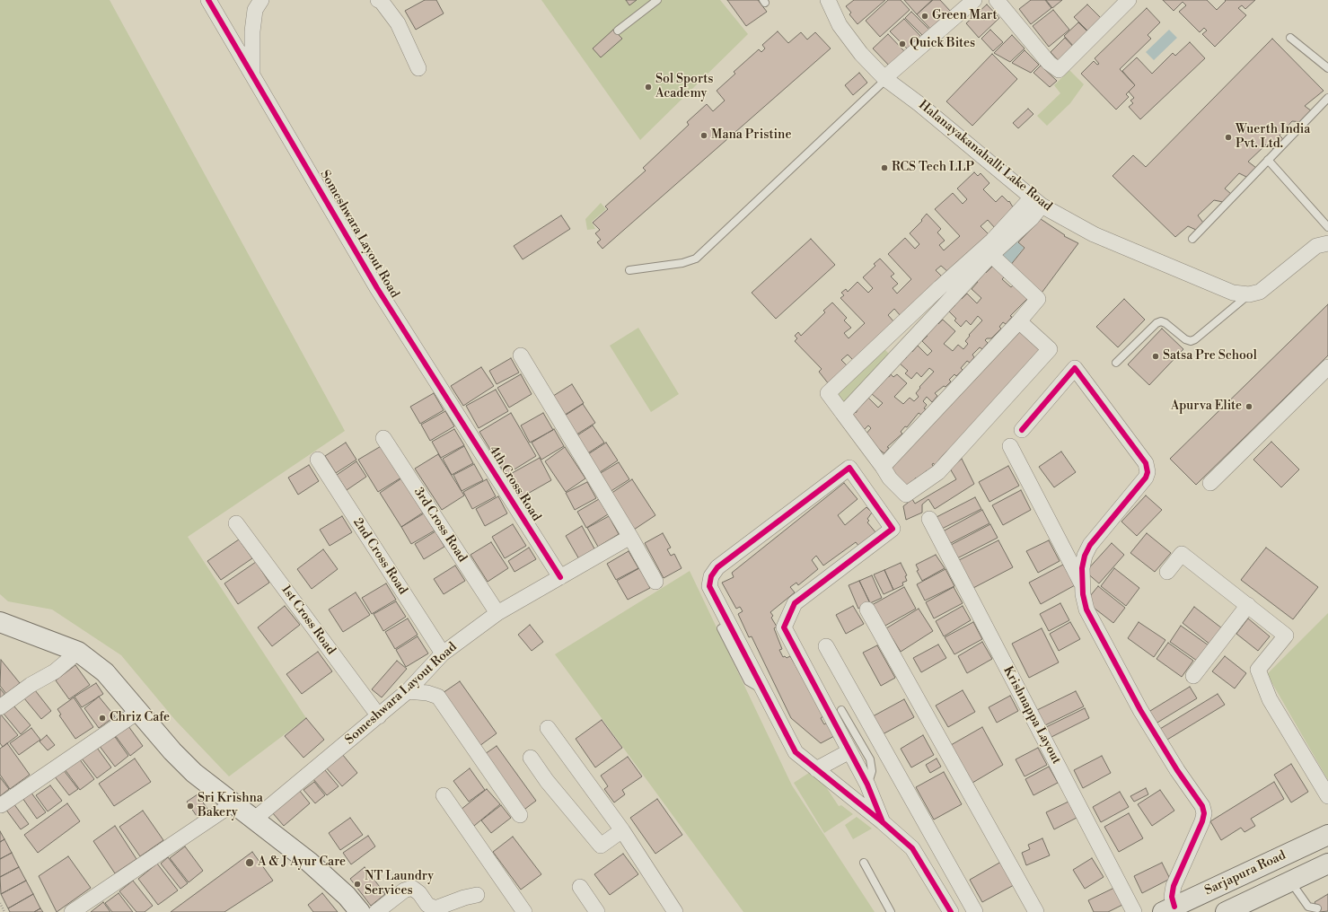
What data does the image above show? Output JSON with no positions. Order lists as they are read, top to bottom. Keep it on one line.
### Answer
{"streets":{"main road":["Sarjapura Road"],"street":["Halanayakanahalli Lake Road","Someshwara Layout Road","4th Cross Road","3rd Cross Road","2nd Cross Road","1st Cross Road","Krishnappa Layout"]},"crossings":[["Someshwara Layout Road","4th Cross Road"],["Someshwara Layout Road","3rd Cross Road"],["Someshwara Layout Road","2nd Cross Road"],["Someshwara Layout Road","1st Cross Road"]],"places":["Green Mart","Quick Bites","Sol Sports Academy","Mana Pristine","Wuerth India Pvt. Ltd.","RCS Tech LLP","Satsa Pre School","Apurva Elite","Chriz Cafe","Sri Krishna Bakery","A & J Ayur Care","NT Laundry Services"]}
